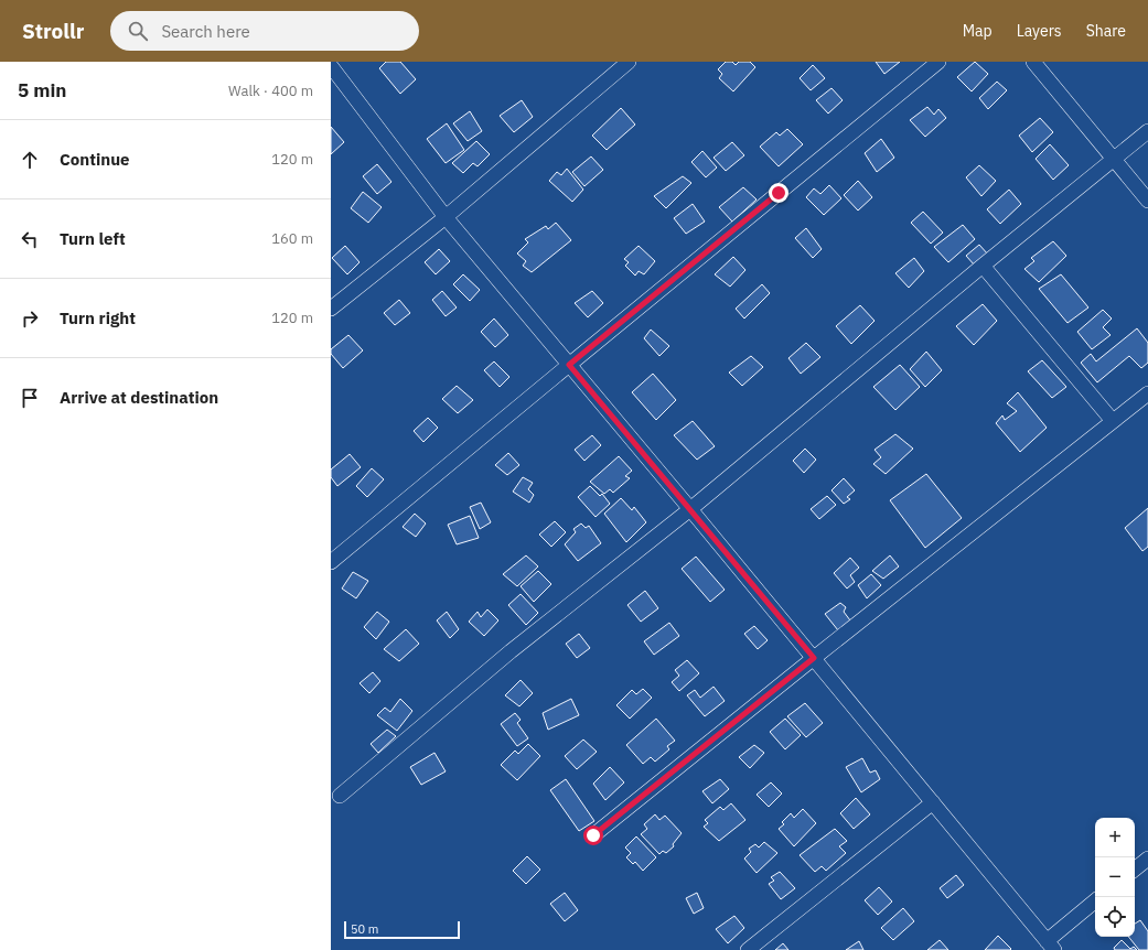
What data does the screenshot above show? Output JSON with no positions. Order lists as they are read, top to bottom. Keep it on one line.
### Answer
{"scale_bar":"50 m","page":{"header":"Strollr","search":"Search here","nav":["Map","Layers","Share"],"heading":["5 min","Walk · 400 m"],"list":[["Continue","120 m"],["Turn left","160 m"],["Turn right","120 m"],"Arrive at destination"],"map_buttons":["+","−"],"scale":"50 m"}}
